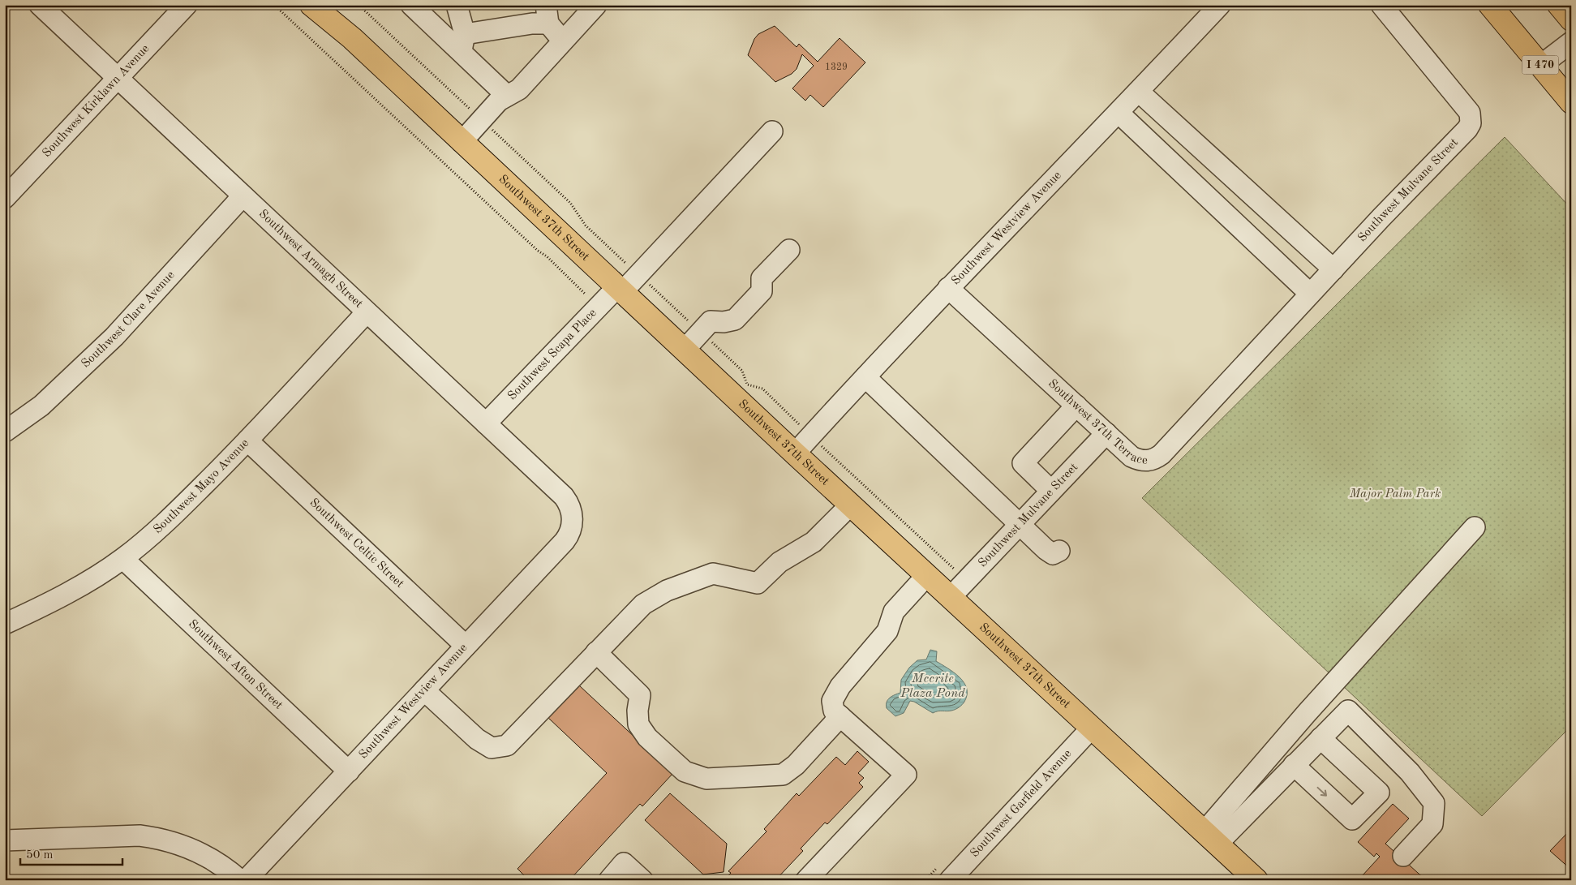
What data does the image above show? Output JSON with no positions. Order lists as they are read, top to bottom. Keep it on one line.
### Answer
{"streets":{"main road":["I 470","Southwest 37th Street"],"street":["Southwest Kirklawn Avenue","Southwest Mulvane Street","Southwest Westview Avenue","Southwest Armagh Street","Southwest Clare Avenue","Southwest Scapa Place","Southwest 37th Terrace","Southwest Mayo Avenue","Southwest Celtic Street","Southwest Afton Street","Southwest Garfield Avenue"]},"crossings":[["Southwest Kirklawn Avenue","Southwest Armagh Street"],["Southwest Mulvane Street","Southwest 37th Street"],["Southwest Mulvane Street","Southwest 37th Terrace"],["Southwest 37th Street","Southwest Westview Avenue"],["Southwest 37th Street","Southwest Scapa Place"],["Southwest 37th Street","Southwest Garfield Avenue"],["Southwest Westview Avenue","Southwest Armagh Street"],["Southwest Westview Avenue","Southwest 37th Terrace"],["Southwest Westview Avenue","Southwest Celtic Street"],["Southwest Westview Avenue","Southwest Afton Street"],["Southwest Armagh Street","Southwest Clare Avenue"],["Southwest Armagh Street","Southwest Scapa Place"],["Southwest Armagh Street","Southwest Mayo Avenue"],["Southwest Mayo Avenue","Southwest Celtic Street"],["Southwest Mayo Avenue","Southwest Afton Street"]],"water":["Mccrite Plaza Pond"],"parks":["Major Palm Park"],"house_numbers":["1329"],"scale_bar":"50 m"}
